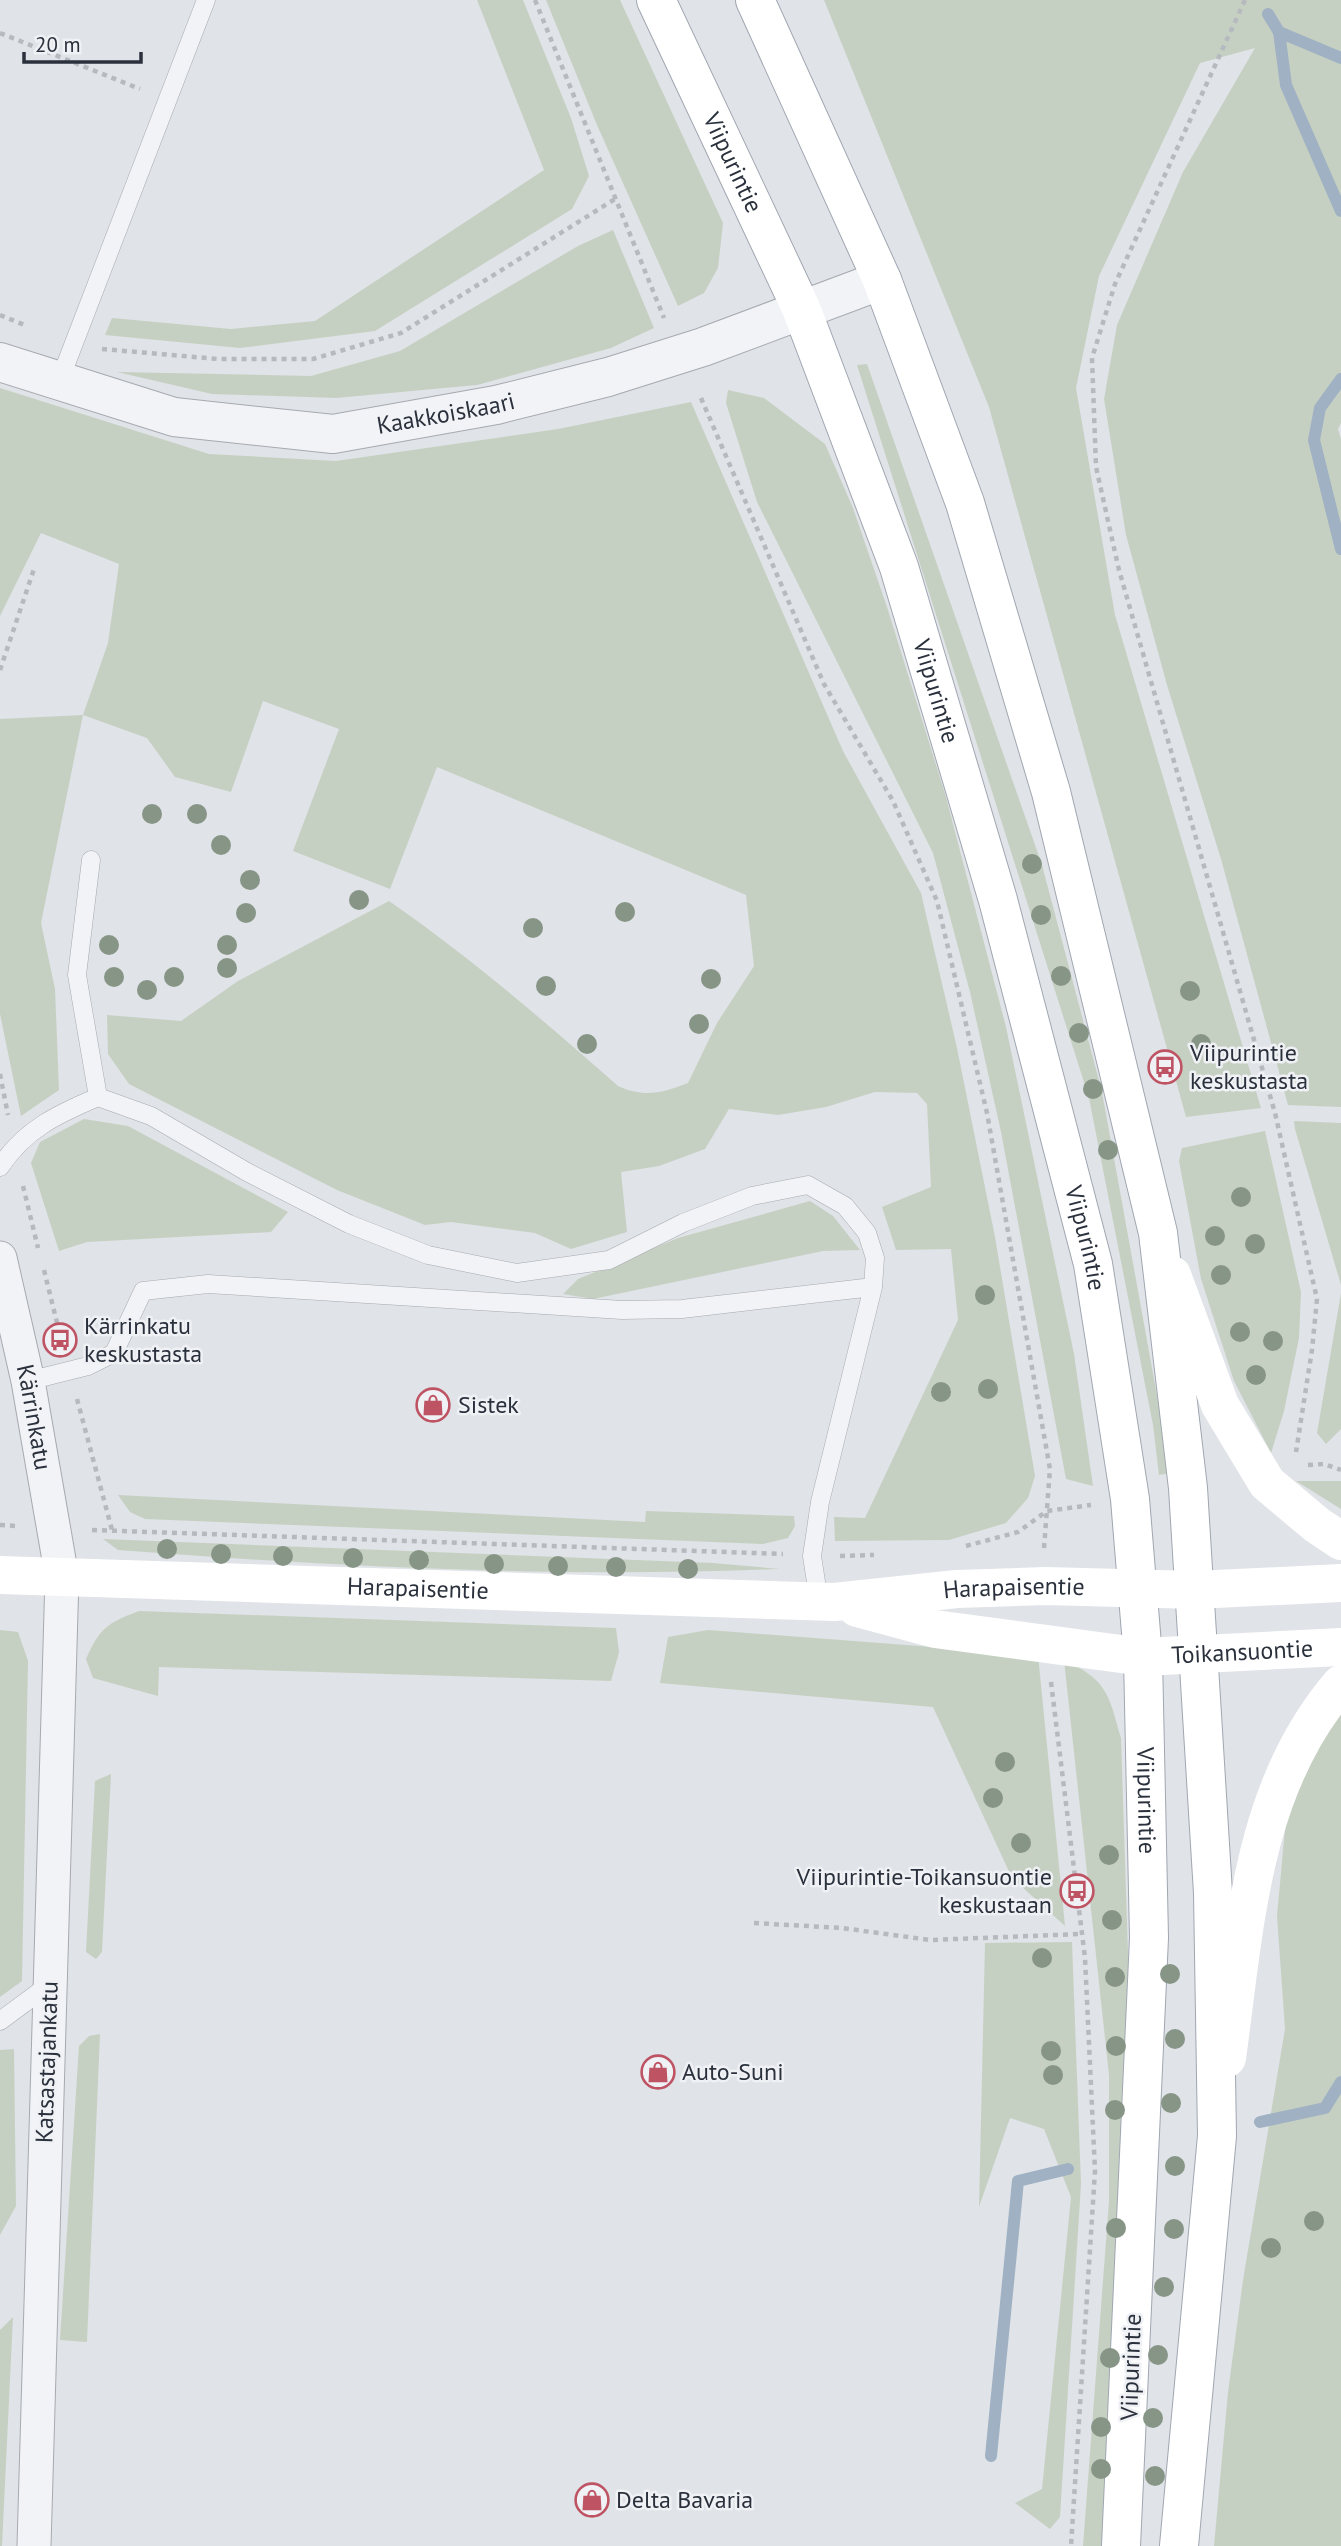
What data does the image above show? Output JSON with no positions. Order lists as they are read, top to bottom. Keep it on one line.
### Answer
{"streets":{"main road":["Viipurintie","Harapaisentie","Toikansuontie"],"street":["Kaakkoiskaari","Kärrinkatu","Katsastajankatu"]},"crossings":[["Viipurintie","Kaakkoiskaari"],["Viipurintie","Harapaisentie"],["Viipurintie","Toikansuontie"],["Kärrinkatu","Harapaisentie"],["Kärrinkatu","Katsastajankatu"],["Harapaisentie","Toikansuontie"],["Harapaisentie","Katsastajankatu"]],"places":{"bus stop":["Viipurintie keskustasta","Kärrinkatu keskustasta","Viipurintie-Toikansuontie keskustaan"],"shop":["Sistek","Auto-Suni","Delta Bavaria"]},"scale_bar":"20 m"}
